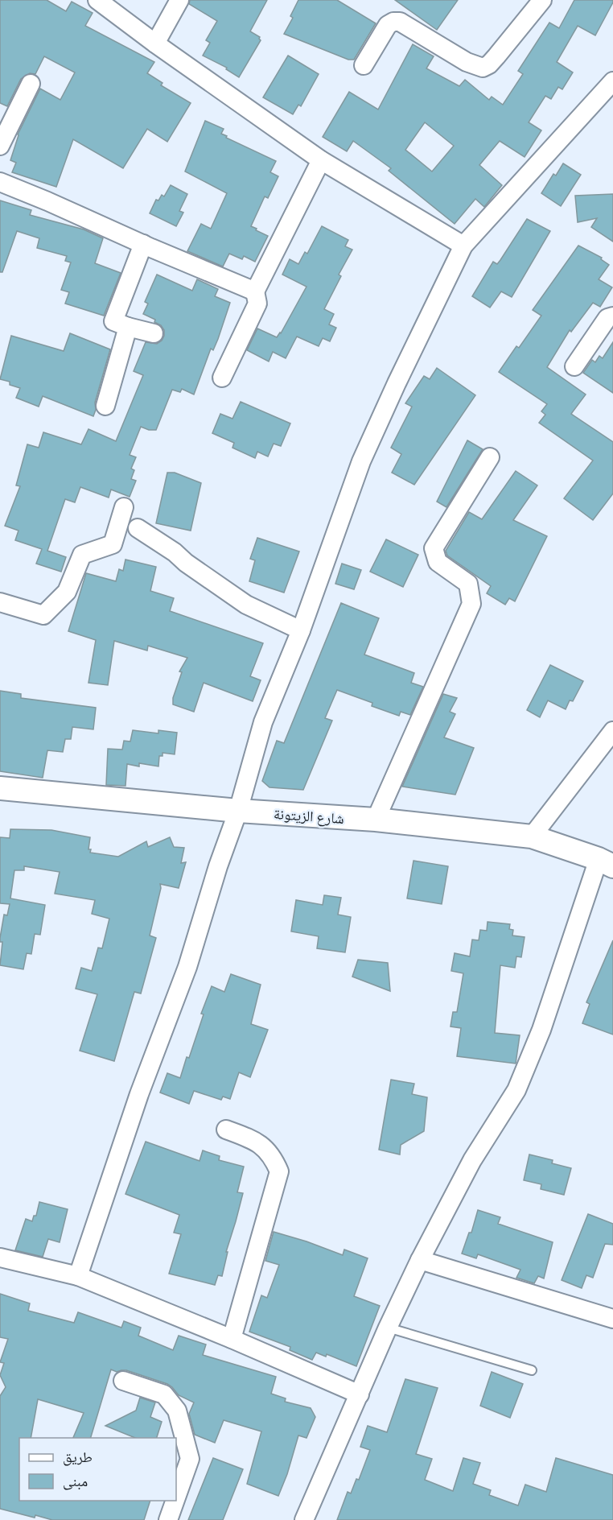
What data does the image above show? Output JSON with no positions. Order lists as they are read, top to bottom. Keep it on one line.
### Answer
{"streets":{"street":["شارع الزيتونة"]},"legend":["طريق","مبنى"]}
